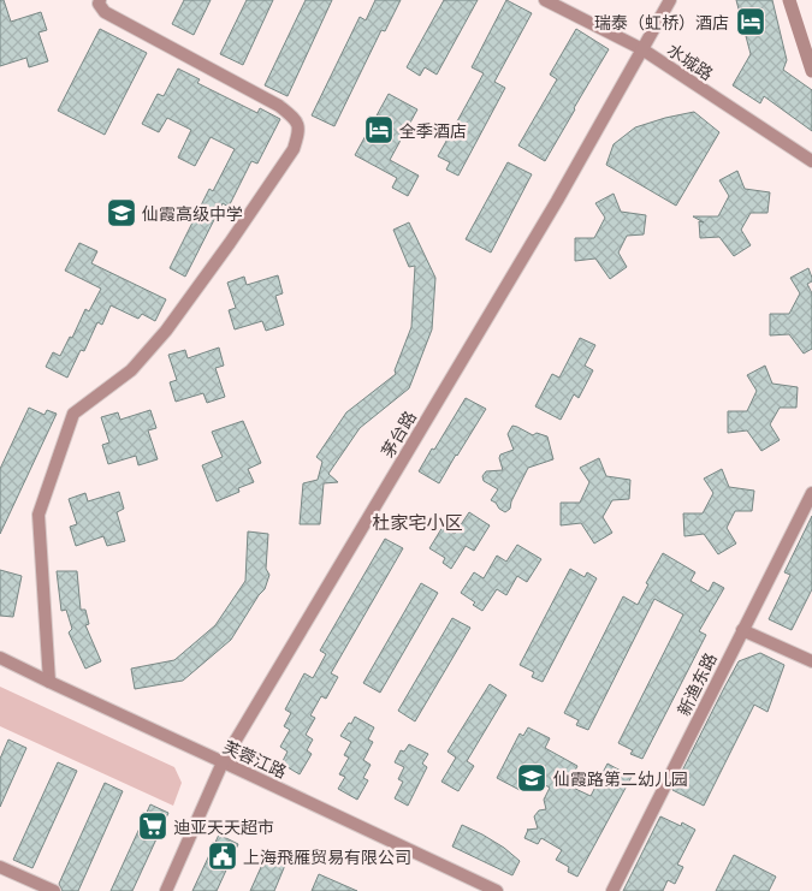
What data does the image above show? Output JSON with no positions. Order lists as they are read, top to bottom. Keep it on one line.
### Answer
{"streets":{"street":["水城路","茅台路","新渔东路","芙蓉江路"]},"crossings":[["水城路","茅台路"],["茅台路","芙蓉江路"]],"districts":["杜家宅小区"],"places":{"hotel":["瑞泰（虹桥）酒店","全季酒店"],"school or university":["仙霞高级中学","仙霞路第二幼儿园"],"supermarket":["迪亚天天超市"],"public building":["上海飛雁贸易有限公司"]}}
